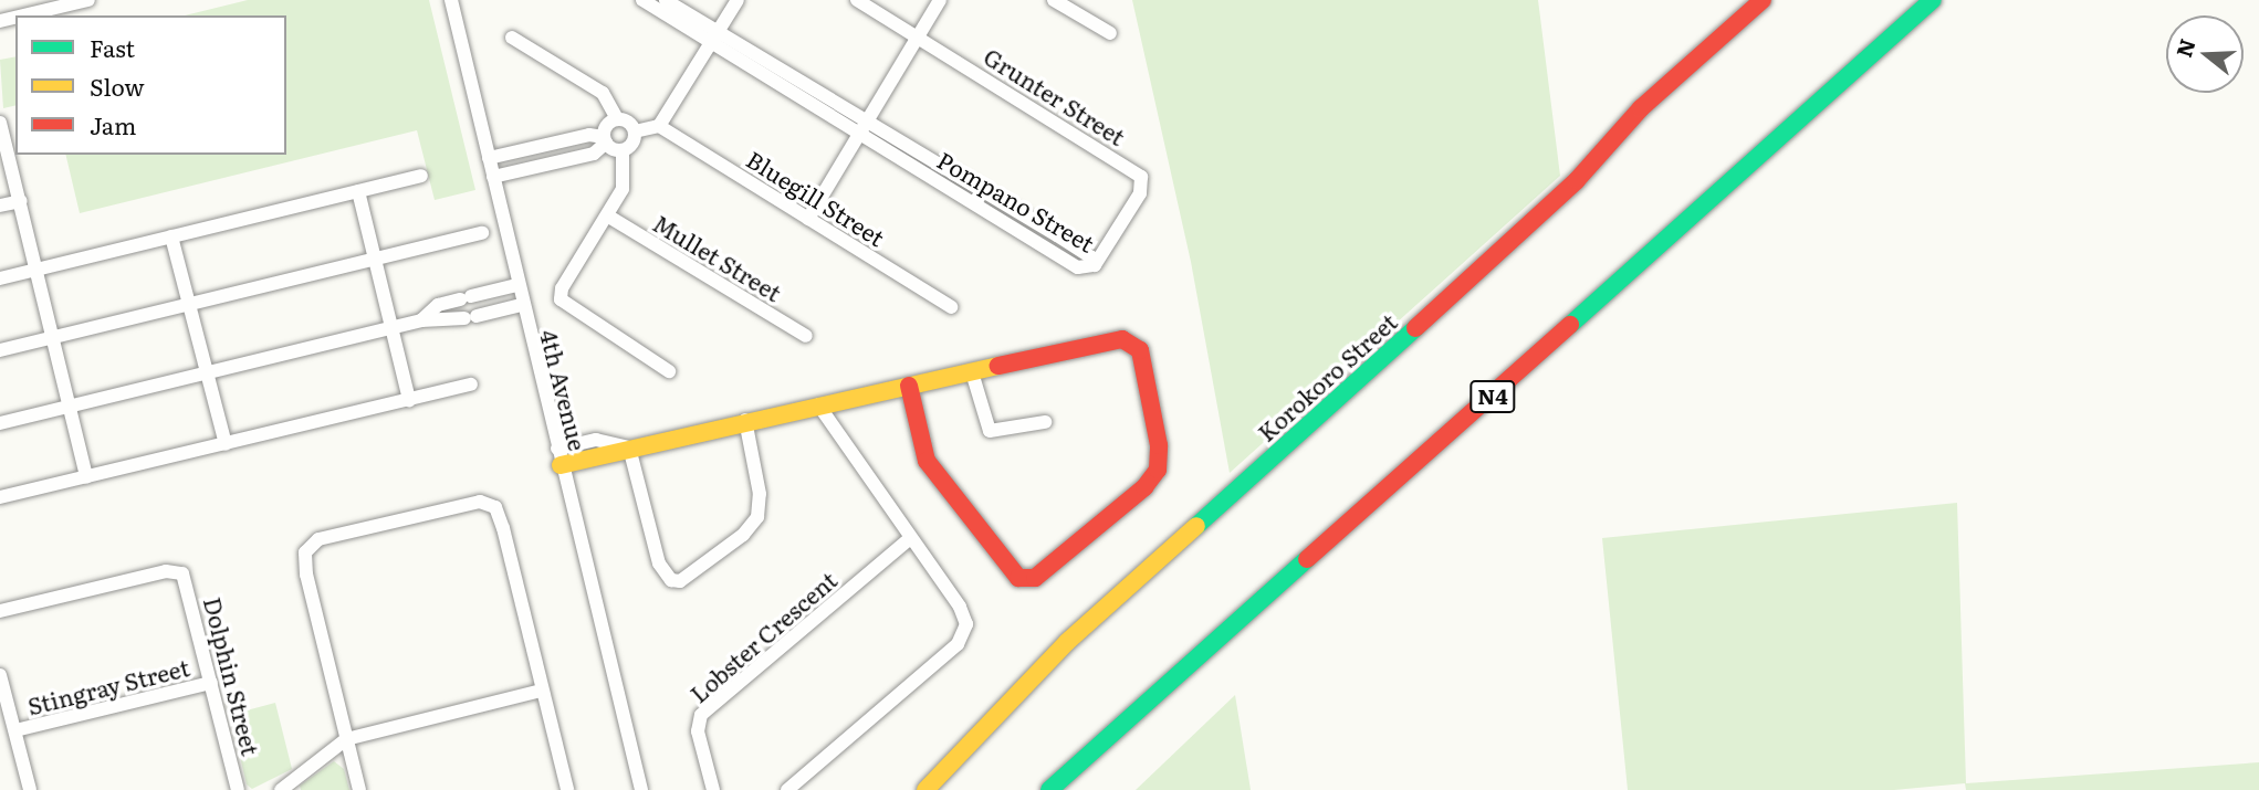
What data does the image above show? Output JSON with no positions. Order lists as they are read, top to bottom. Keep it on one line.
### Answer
{"streets":{"main road":["Korokoro Street","N4"],"street":["Grunter Street","Bluegill Street","Pompano Street","Mullet Street","4th Avenue","Lobster Crescent","Dolphin Street","Stingray Street"]},"crossings":[["Grunter Street","Pompano Street"],["Dolphin Street","Stingray Street"]],"legend":["Fast","Slow","Jam"],"north":"left"}
